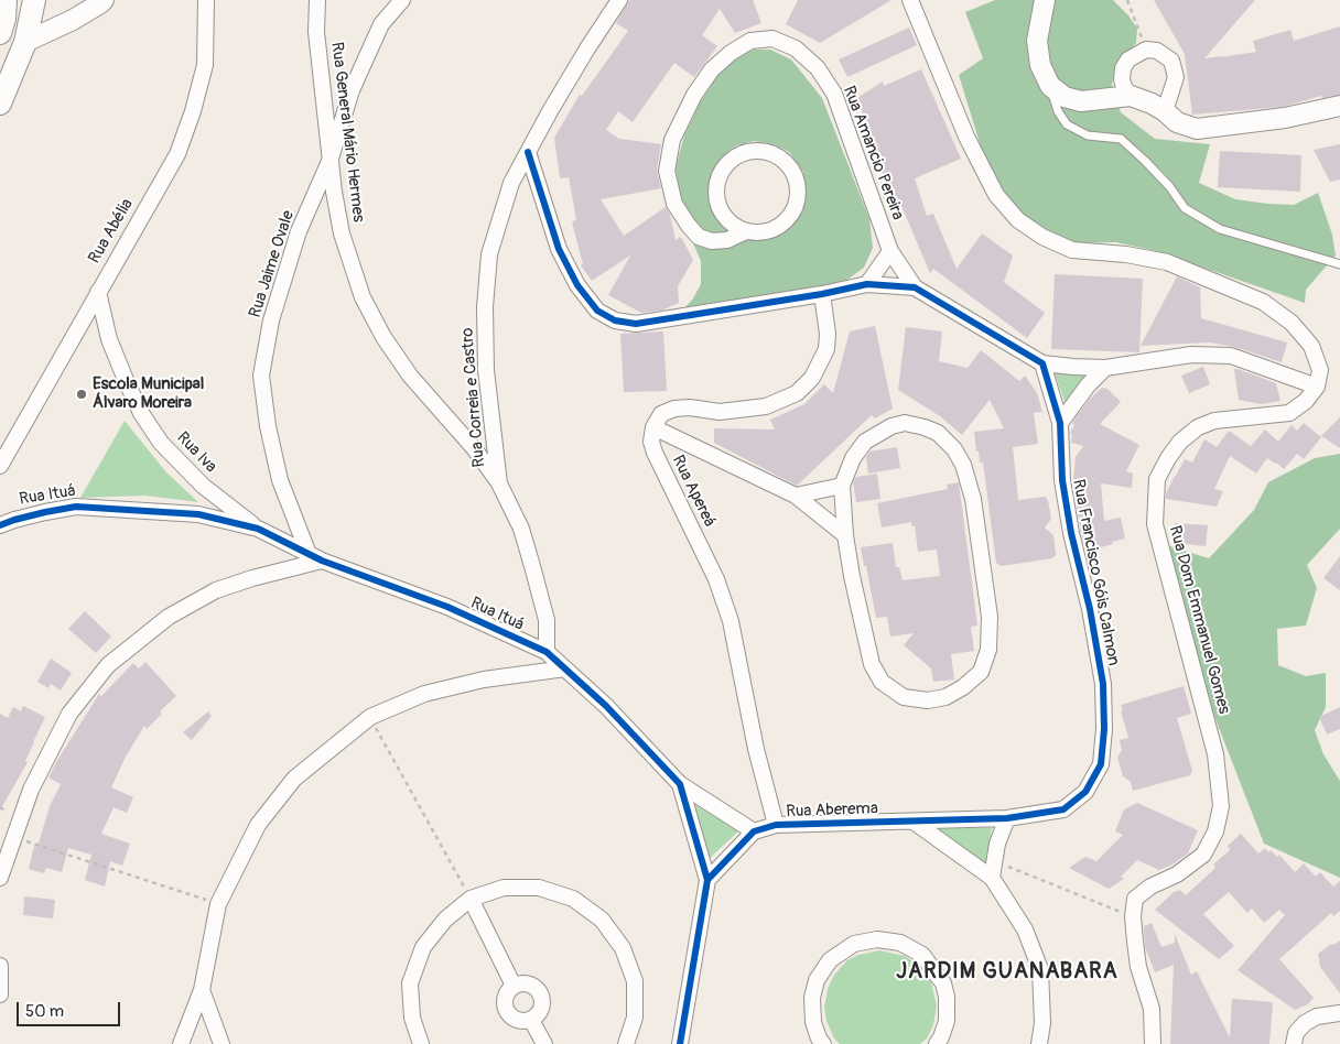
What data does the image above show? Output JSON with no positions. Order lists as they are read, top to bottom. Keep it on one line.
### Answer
{"streets":{"street":["Rua General Mário Hermes","Rua Amancio Pereira","Rua Abélia","Rua Jaime Ovale","Rua Correia e Castro","Rua Iva","Rua Apereá","Rua Ituá","Rua Francisco Góis Calmon","Rua Dom Emmanuel Gomes","Rua Aberema"]},"crossings":[["Rua General Mário Hermes","Rua Jaime Ovale"],["Rua General Mário Hermes","Rua Correia e Castro"],["Rua Abélia","Rua Iva"],["Rua Jaime Ovale","Rua Ituá"],["Rua Correia e Castro","Rua Ituá"],["Rua Iva","Rua Ituá"],["Rua Apereá","Rua Aberema"],["Rua Francisco Góis Calmon","Rua Aberema"]],"districts":["JARDIM GUANABARA"],"places":["Escola Municipal Álvaro Moreira"],"scale_bar":"50 m"}
